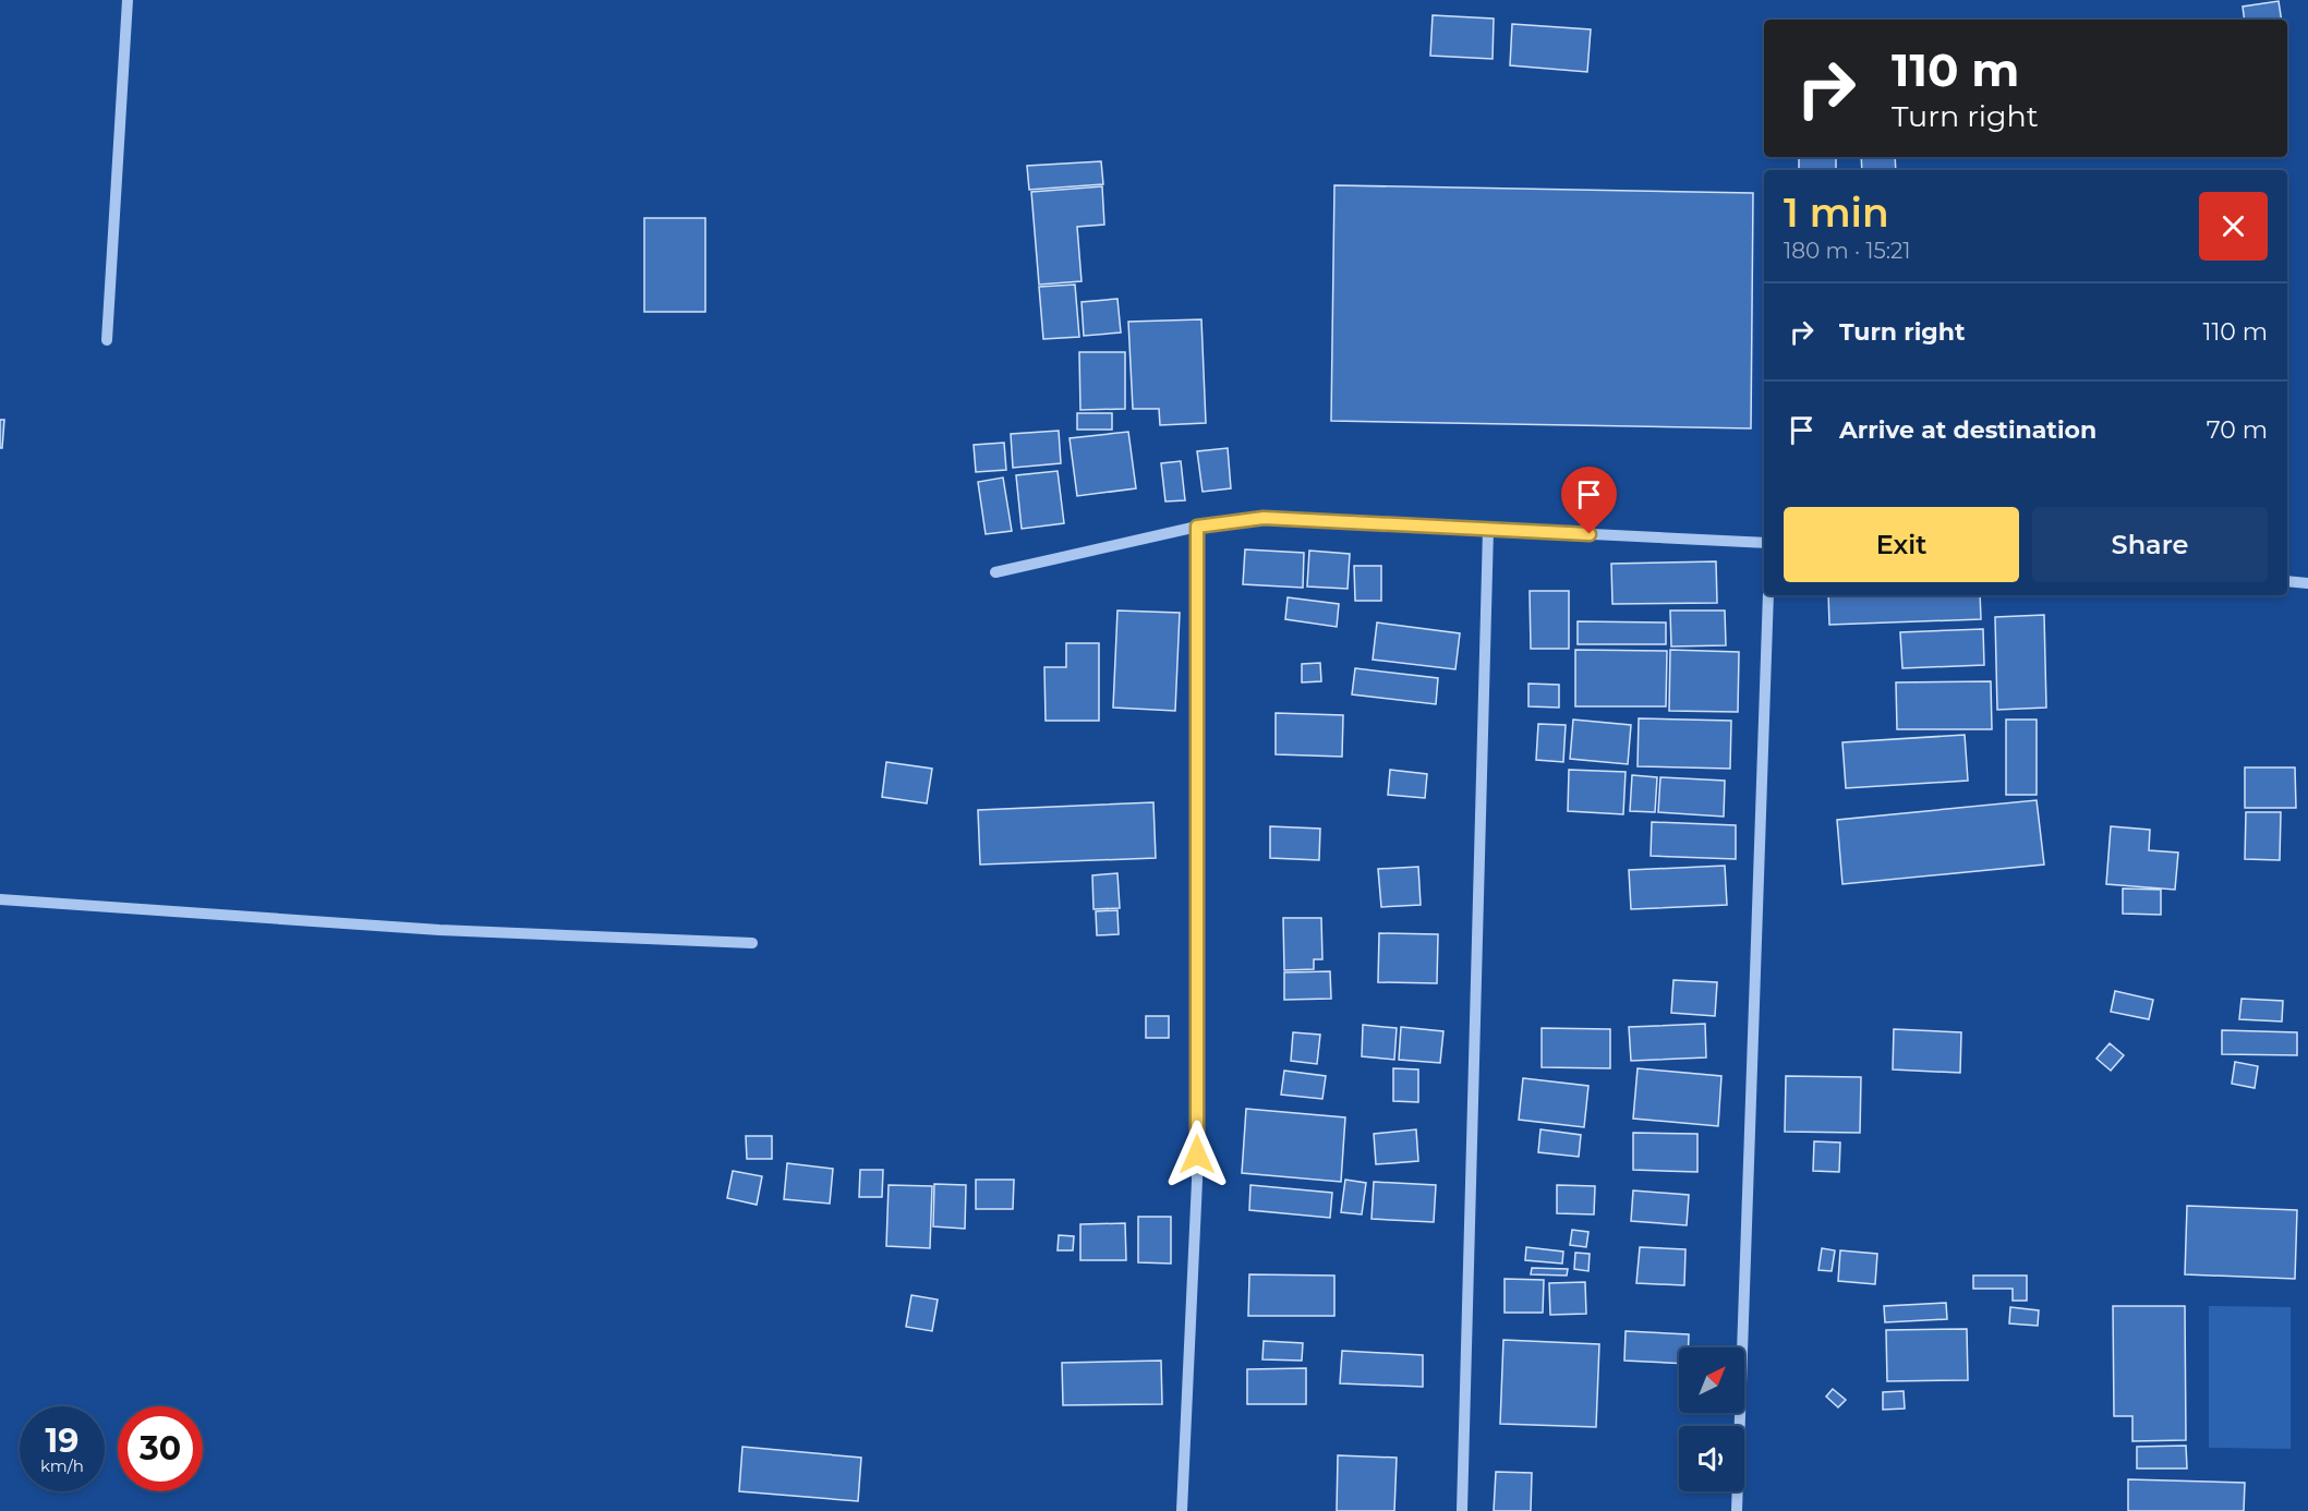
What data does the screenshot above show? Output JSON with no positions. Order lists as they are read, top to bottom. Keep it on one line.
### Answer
{"north":"top right","page":{"turn":["110 m","Turn right"],"heading":["1 min","180 m · 15:21"],"list":[{"name":"Turn right","value":"110 m"},{"name":"Arrive at destination","value":"70 m"}],"buttons":["Exit","Share"],"speed":"19 km/h","limit":"30"}}
